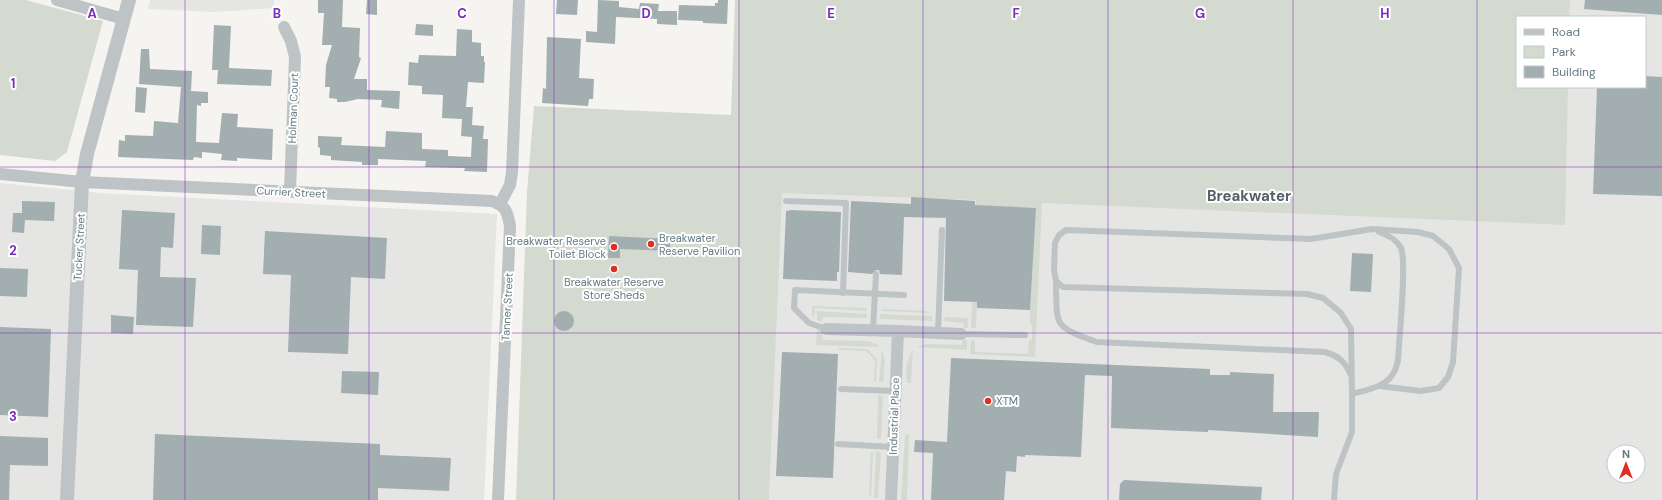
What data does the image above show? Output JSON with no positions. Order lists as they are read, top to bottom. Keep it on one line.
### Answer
{"streets":{"street":["Holman Court","Currier Street","Tucker Street","Tanner Street","Industrial Place"]},"crossings":[["Holman Court","Currier Street"],["Currier Street","Tucker Street"],["Currier Street","Tanner Street"]],"districts":["Breakwater"],"places":["Breakwater Reserve Pavilion","Breakwater Reserve Toilet Block","Breakwater Reserve Store Sheds","XTM"],"legend":["Road","Park","Building"],"north":"top","grid":{"columns":["A","B","C","D","E","F","G","H"],"rows":["1","2","3"]}}
